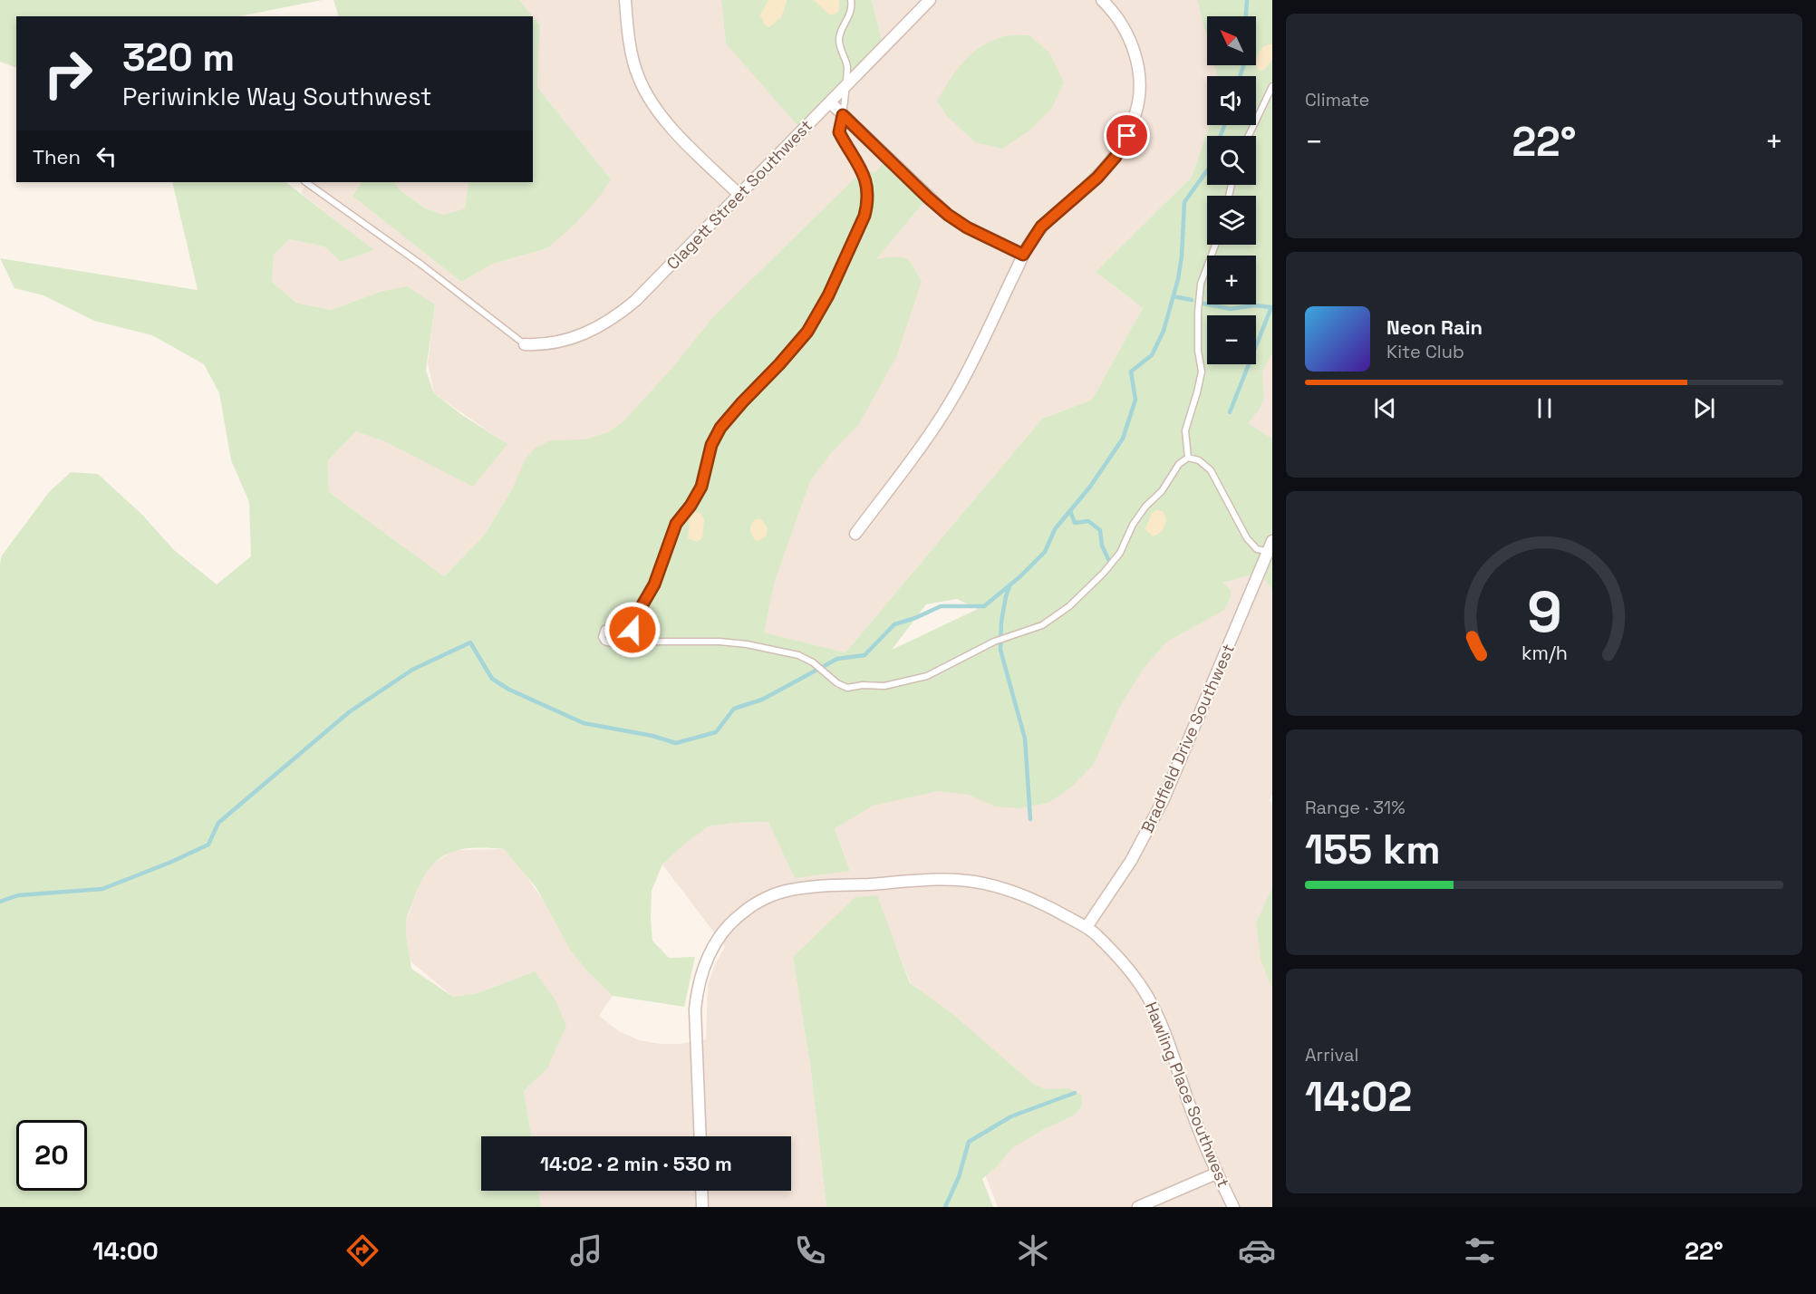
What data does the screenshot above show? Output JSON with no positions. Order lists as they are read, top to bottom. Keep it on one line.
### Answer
{"streets":{"street":["Clagett Street Southwest","Bradfield Drive Southwest","Hawling Place Southwest"]},"crossings":[["Bradfield Drive Southwest","Hawling Place Southwest"]],"north":"top left","page":{"tile":["Climate",["Range · 31%","155 km"],["Arrival","14:02"]],"map_buttons":["+","−"],"turn":["320 m","Periwinkle Way Southwest"],"heat":["−","22°","+"],"then":"Then","song":["Neon Rain","Kite Club"],"limit":"20","trip":"14:02 · 2 min · 530 m","tabs":["14:00","22°"],"gauge":["9","km/h"]}}
